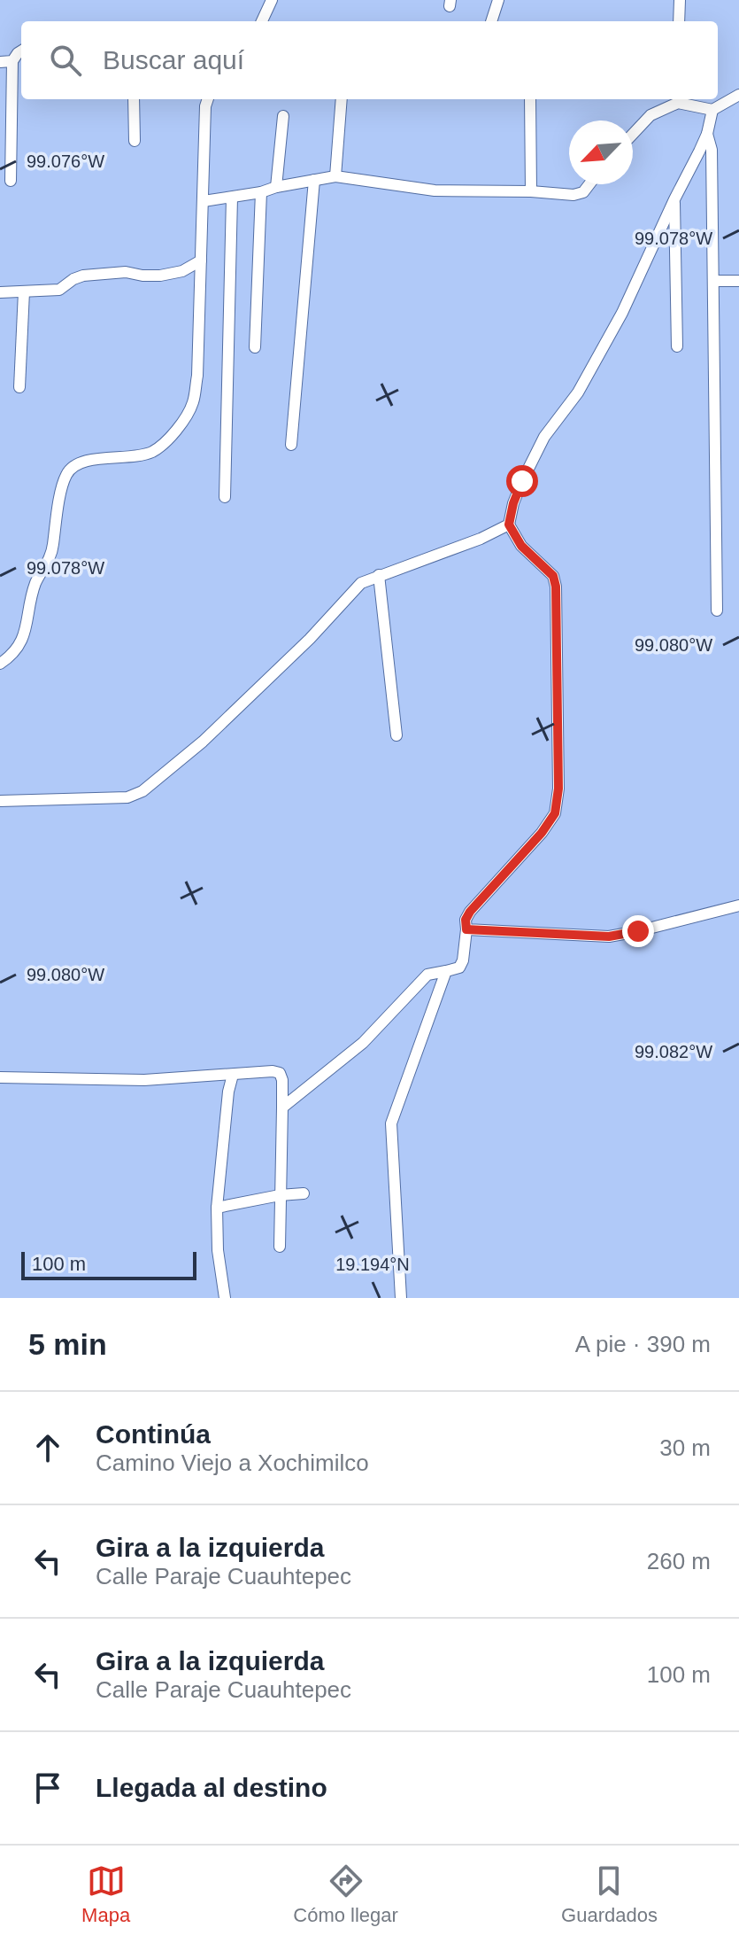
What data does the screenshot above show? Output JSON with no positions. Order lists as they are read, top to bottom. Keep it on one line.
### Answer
{"scale_bar":"100 m","north":"bottom left","page":{"search":"Buscar aquí","scale":"100 m","heading":["5 min","A pie · 390 m"],"list":[["Continúa","Camino Viejo a Xochimilco","30 m"],["Gira a la izquierda","Calle Paraje Cuauhtepec","260 m"],["Gira a la izquierda","Calle Paraje Cuauhtepec","100 m"],"Llegada al destino"],"nav":["Mapa","Cómo llegar","Guardados"]},"coordinates":["99.076°W","99.078°W","99.080°W","99.082°W","19.194°N"]}
